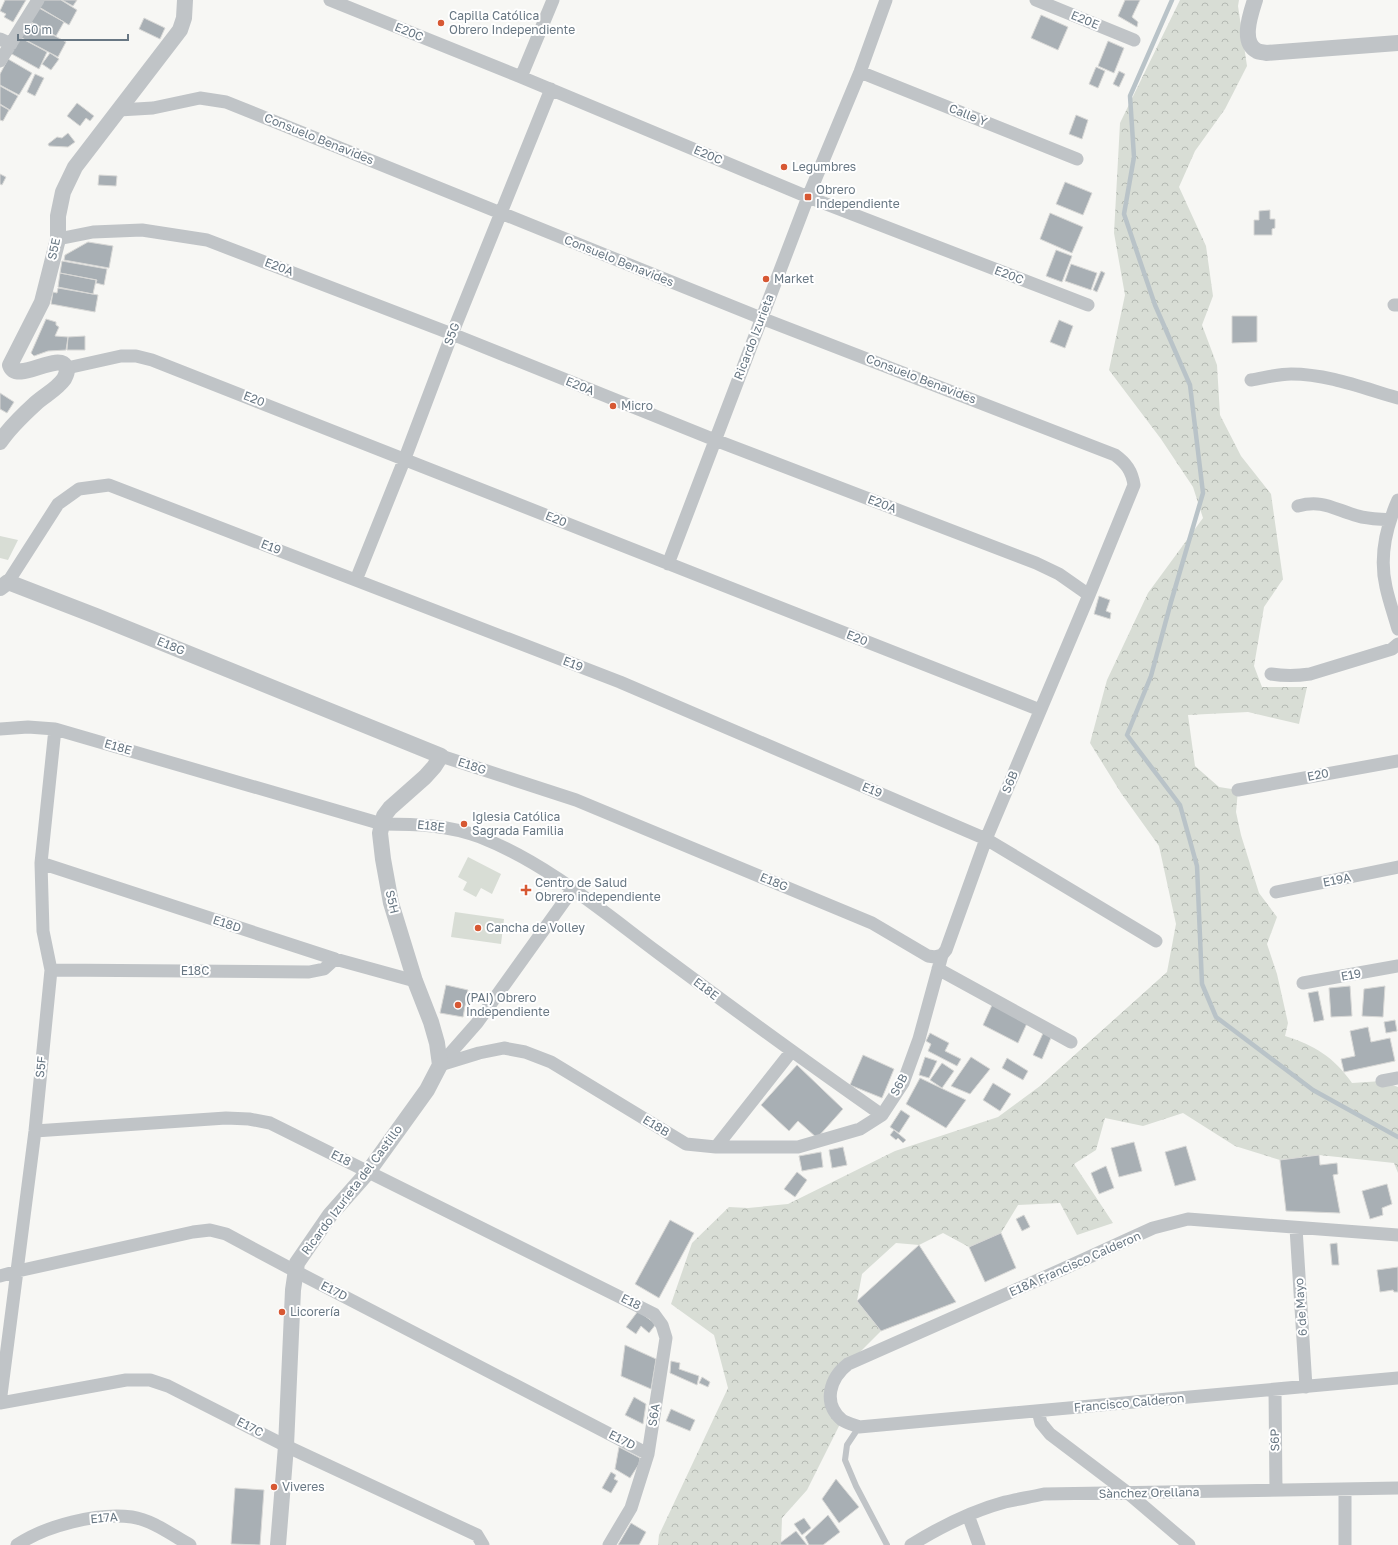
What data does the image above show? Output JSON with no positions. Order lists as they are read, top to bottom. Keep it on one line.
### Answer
{"streets":{"street":["E20E","E20C","Calle Y","Consuelo Benavides","S5E","E20A","S5G","Ricardo Izurieta","E20","E19","E18G","E18E","S6B","E19A","S5H","E18D","E18C","S5F","E18B","E18","Ricardo Izurieta del Castillo","E18A Francisco Calderon","E17D","6 de Mayo","Francisco Calderon","S6A","E17C","S6P","Sànchez Orellana","E17A"]},"crossings":[["E20C","S5G"],["E20C","Ricardo Izurieta"],["Calle Y","Ricardo Izurieta"],["Consuelo Benavides","S5E"],["Consuelo Benavides","S5G"],["Consuelo Benavides","Ricardo Izurieta"],["Consuelo Benavides","S6B"],["S5E","E20A"],["S5E","E20"],["E20A","S5G"],["E20A","Ricardo Izurieta"],["E20A","S6B"],["S5G","E20"],["S5G","E19"],["Ricardo Izurieta","E20"],["E20","S6B"],["E19","E18G"],["E19","S6B"],["E18G","S6B"],["E18G","S5H"],["E18E","S6B"],["E18E","S5H"],["E18E","S5F"],["E18E","E18B"],["E18E","Ricardo Izurieta del Castillo"],["S6B","E18B"],["S5H","E18D"],["S5H","E18B"],["S5H","Ricardo Izurieta del Castillo"],["E18D","E18C"],["E18D","S5F"],["E18C","S5F"],["S5F","E18"],["S5F","E17D"],["S5F","E17C"],["E18B","Ricardo Izurieta del Castillo"],["E18","Ricardo Izurieta del Castillo"],["E18","S6A"],["Ricardo Izurieta del Castillo","E17D"],["Ricardo Izurieta del Castillo","E17C"],["E18A Francisco Calderon","6 de Mayo"],["E18A Francisco Calderon","Francisco Calderon"],["E17D","S6A"],["6 de Mayo","Francisco Calderon"],["Francisco Calderon","S6P"],["S6P","Sànchez Orellana"]],"places":{"other":["Capilla Católica Obrero Independiente","Legumbres","Market","Micro","Iglesia Católica Sagrada Familia","Cancha de Volley","(PAI) Obrero Independiente","Licorería","Viveres"],"transit":["Obrero Independiente"],"health":["Centro de Salud Obrero independiente"]},"scale_bar":"50 m"}
